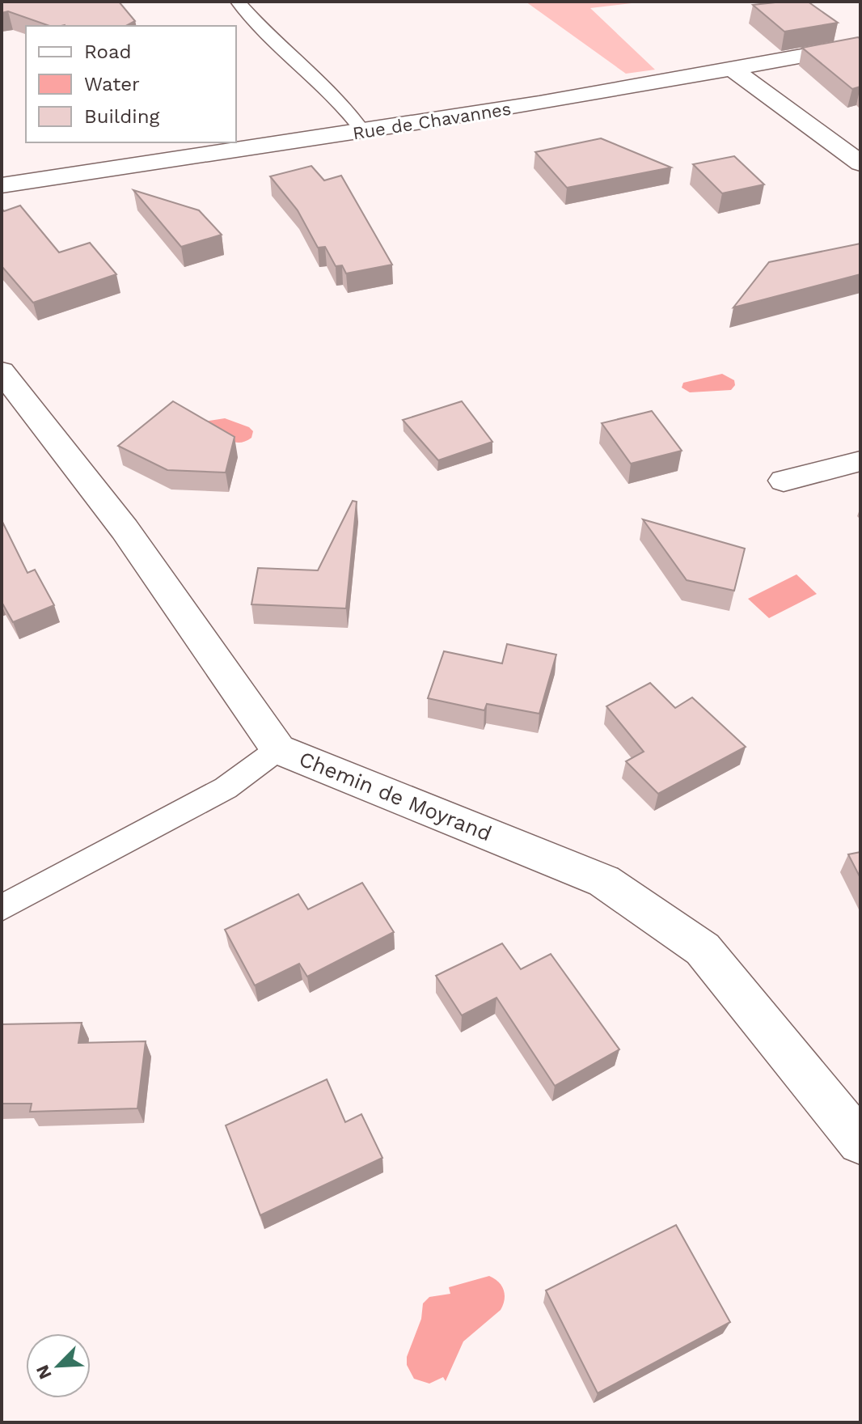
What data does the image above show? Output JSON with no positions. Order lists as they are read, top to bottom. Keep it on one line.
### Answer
{"streets":{"street":["Rue de Chavannes","Chemin de Moyrand"]},"legend":["Road","Water","Building"],"north":"bottom left"}
